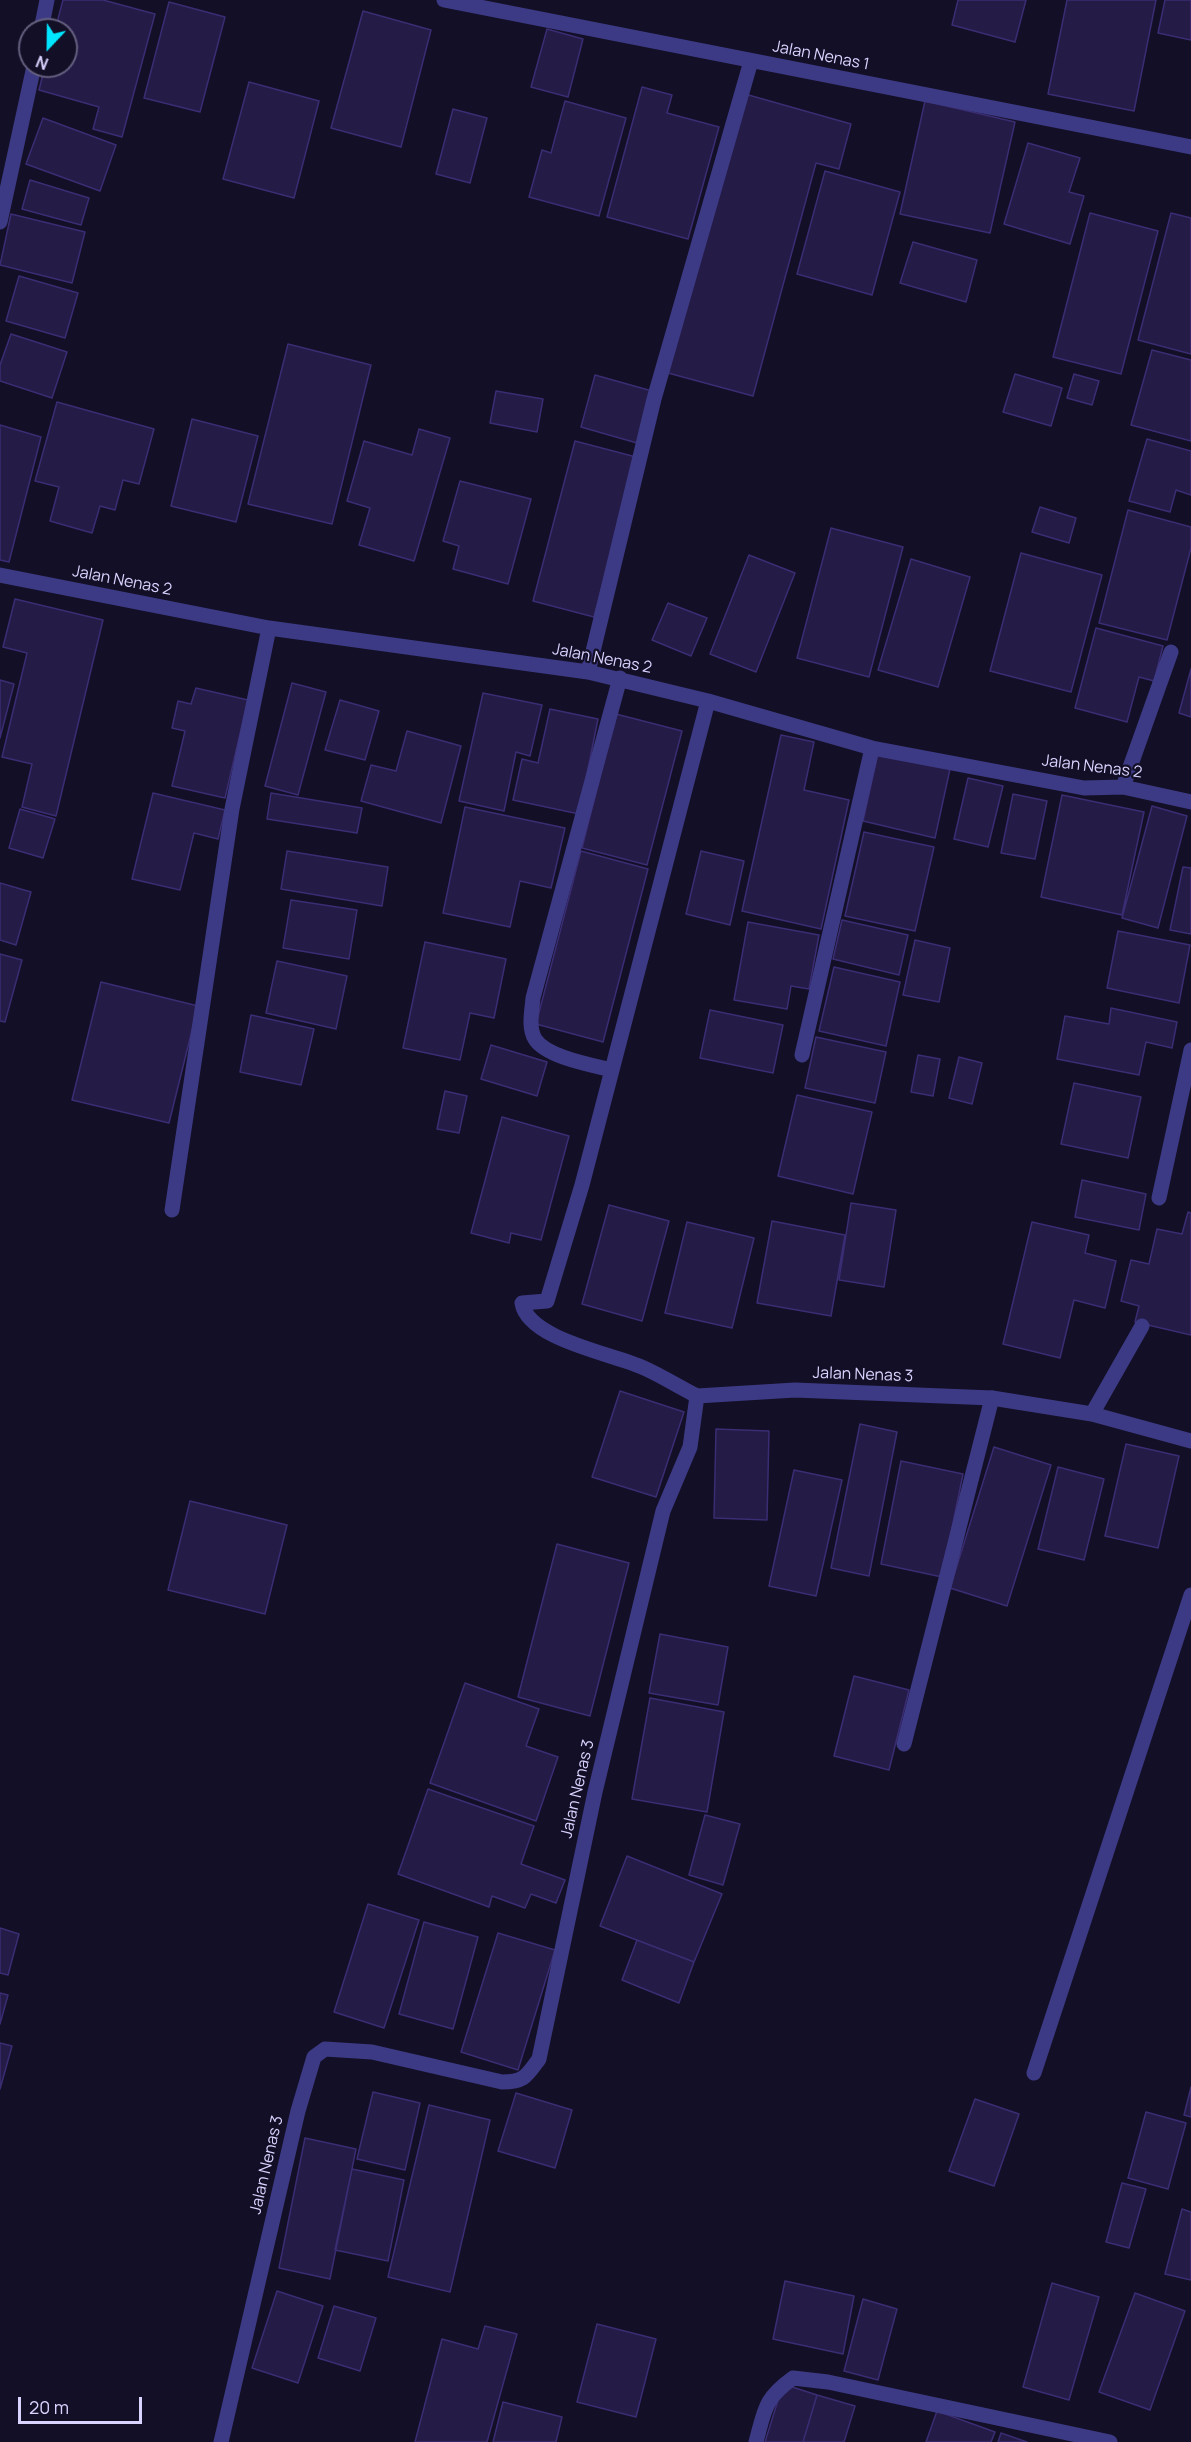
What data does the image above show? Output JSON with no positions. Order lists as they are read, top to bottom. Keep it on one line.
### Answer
{"streets":{"street":["Jalan Nenas 1","Jalan Nenas 2","Jalan Nenas 3"]},"scale_bar":"20 m","north":"bottom"}
